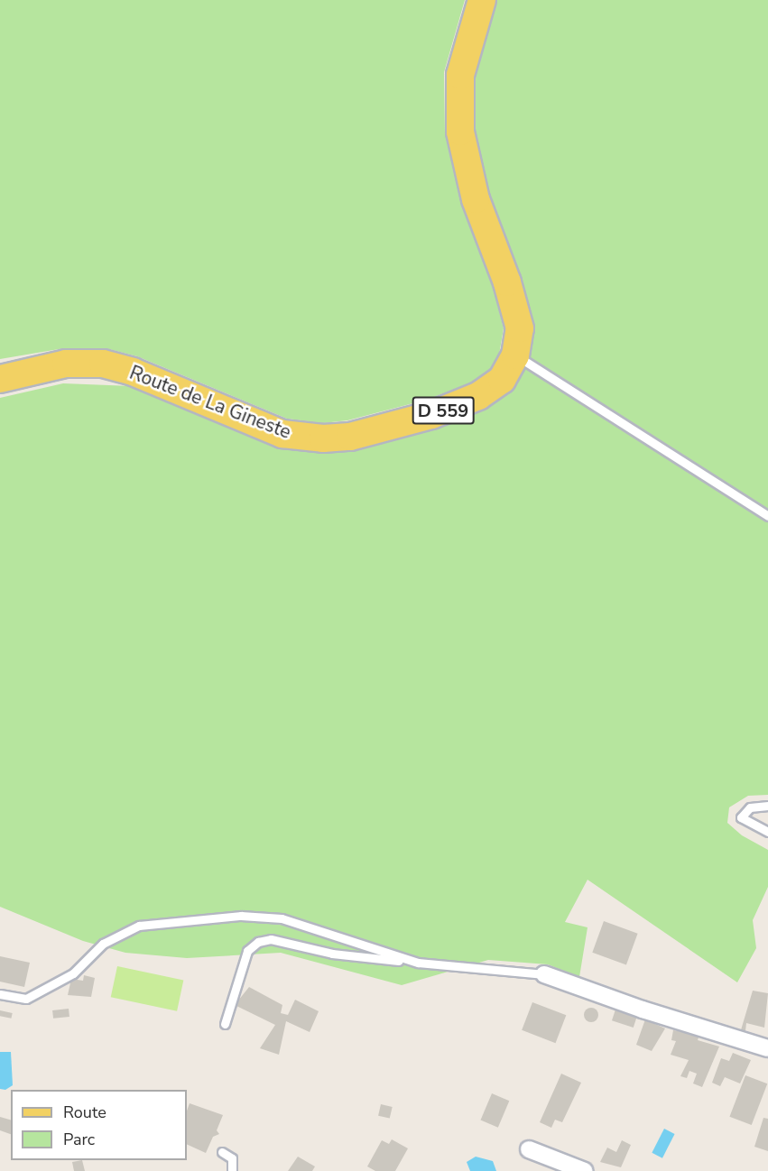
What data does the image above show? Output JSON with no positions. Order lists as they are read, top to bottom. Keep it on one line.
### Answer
{"streets":{"main road":["Route de La Gineste","D 559"]},"legend":["Route","Parc"]}
